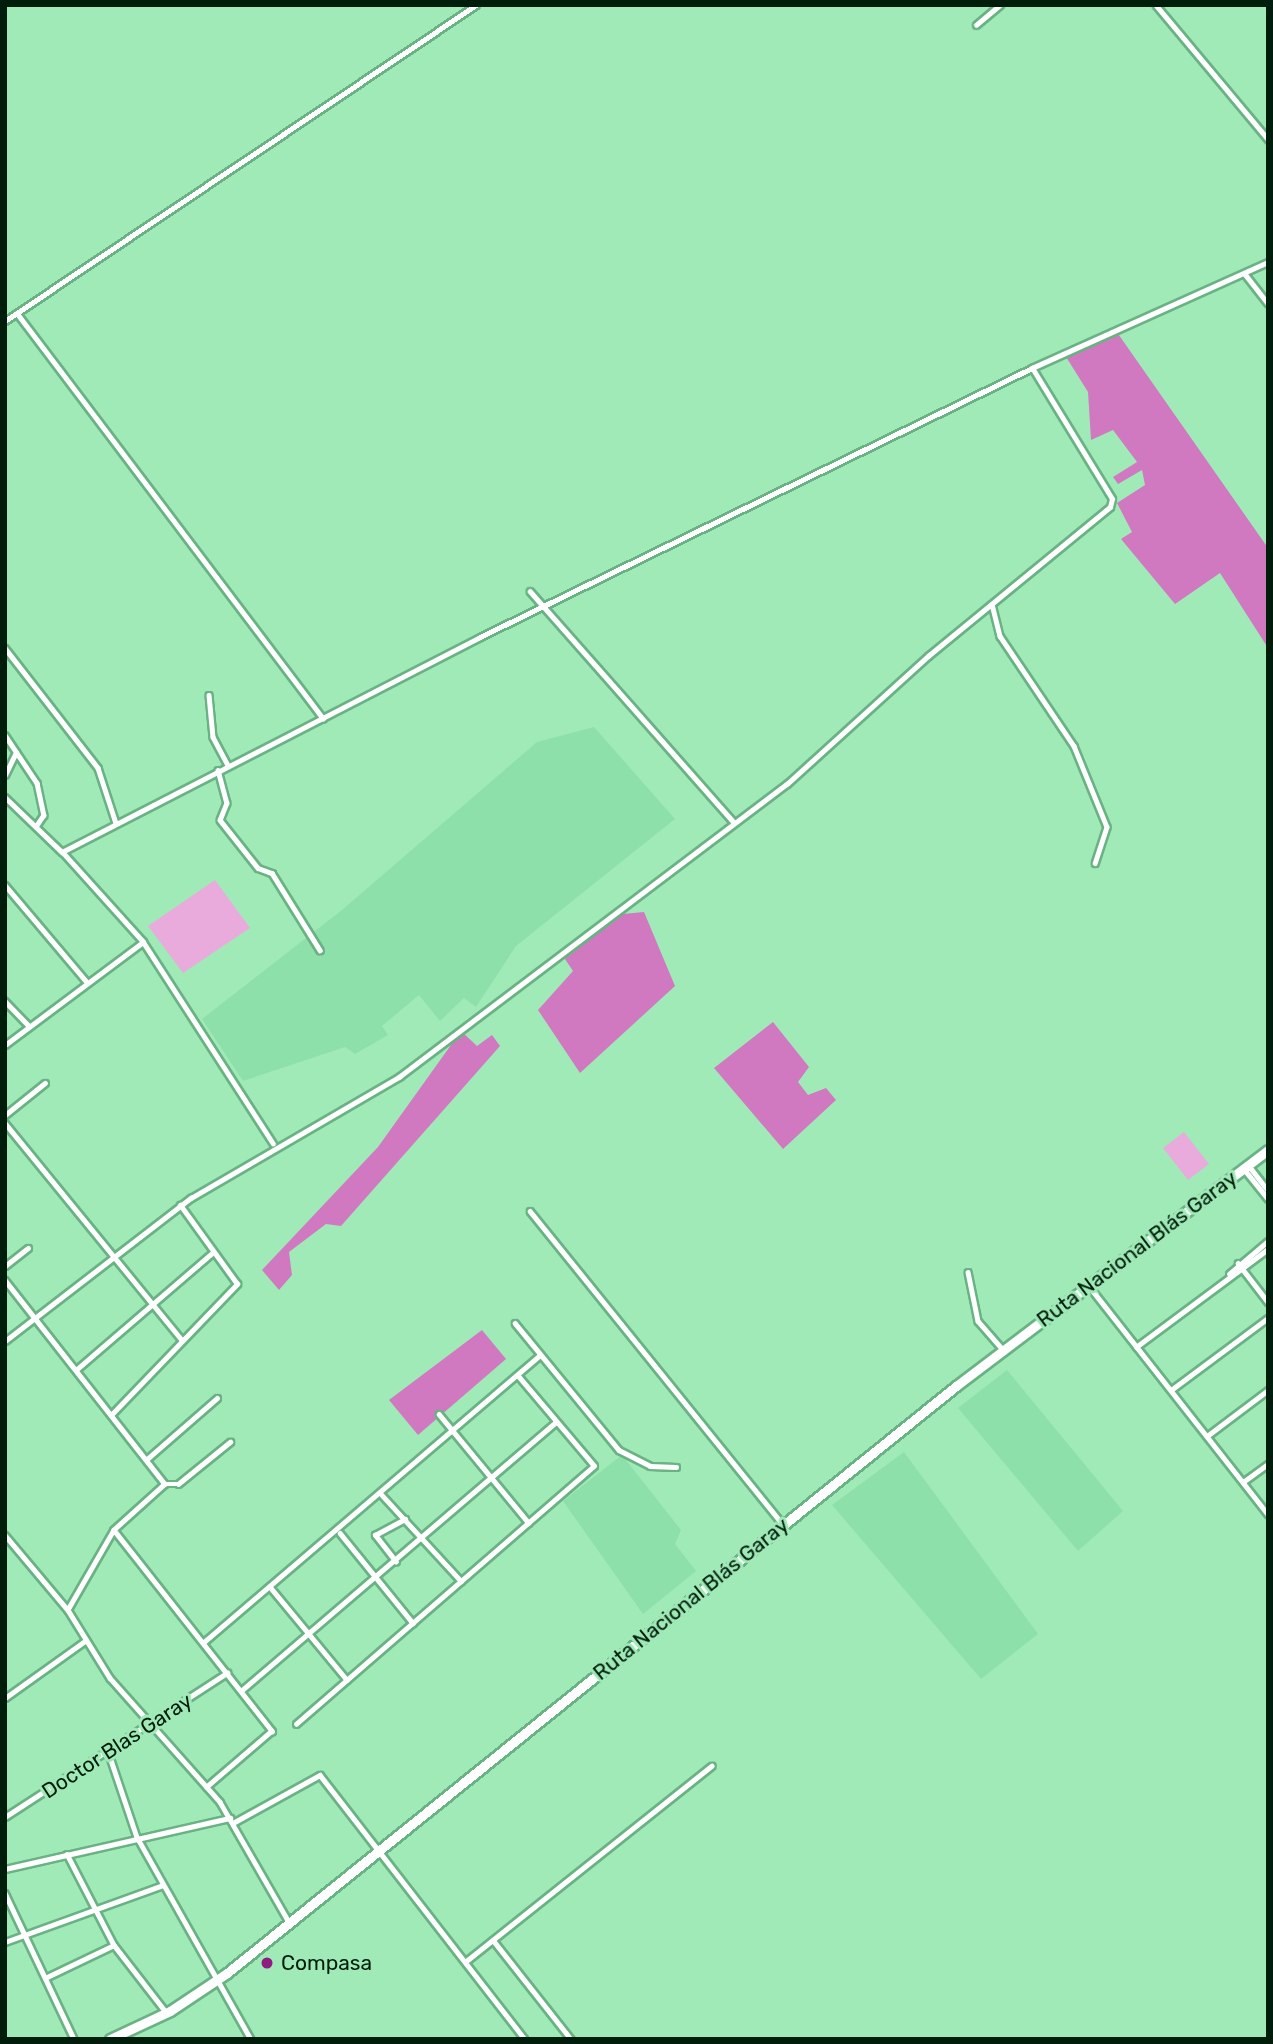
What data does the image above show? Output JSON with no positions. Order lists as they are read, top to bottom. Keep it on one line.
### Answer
{"streets":{"highway":["Ruta Nacional Blás Garay"],"street":["Doctor Blas Garay"]},"places":["Compasa"]}
